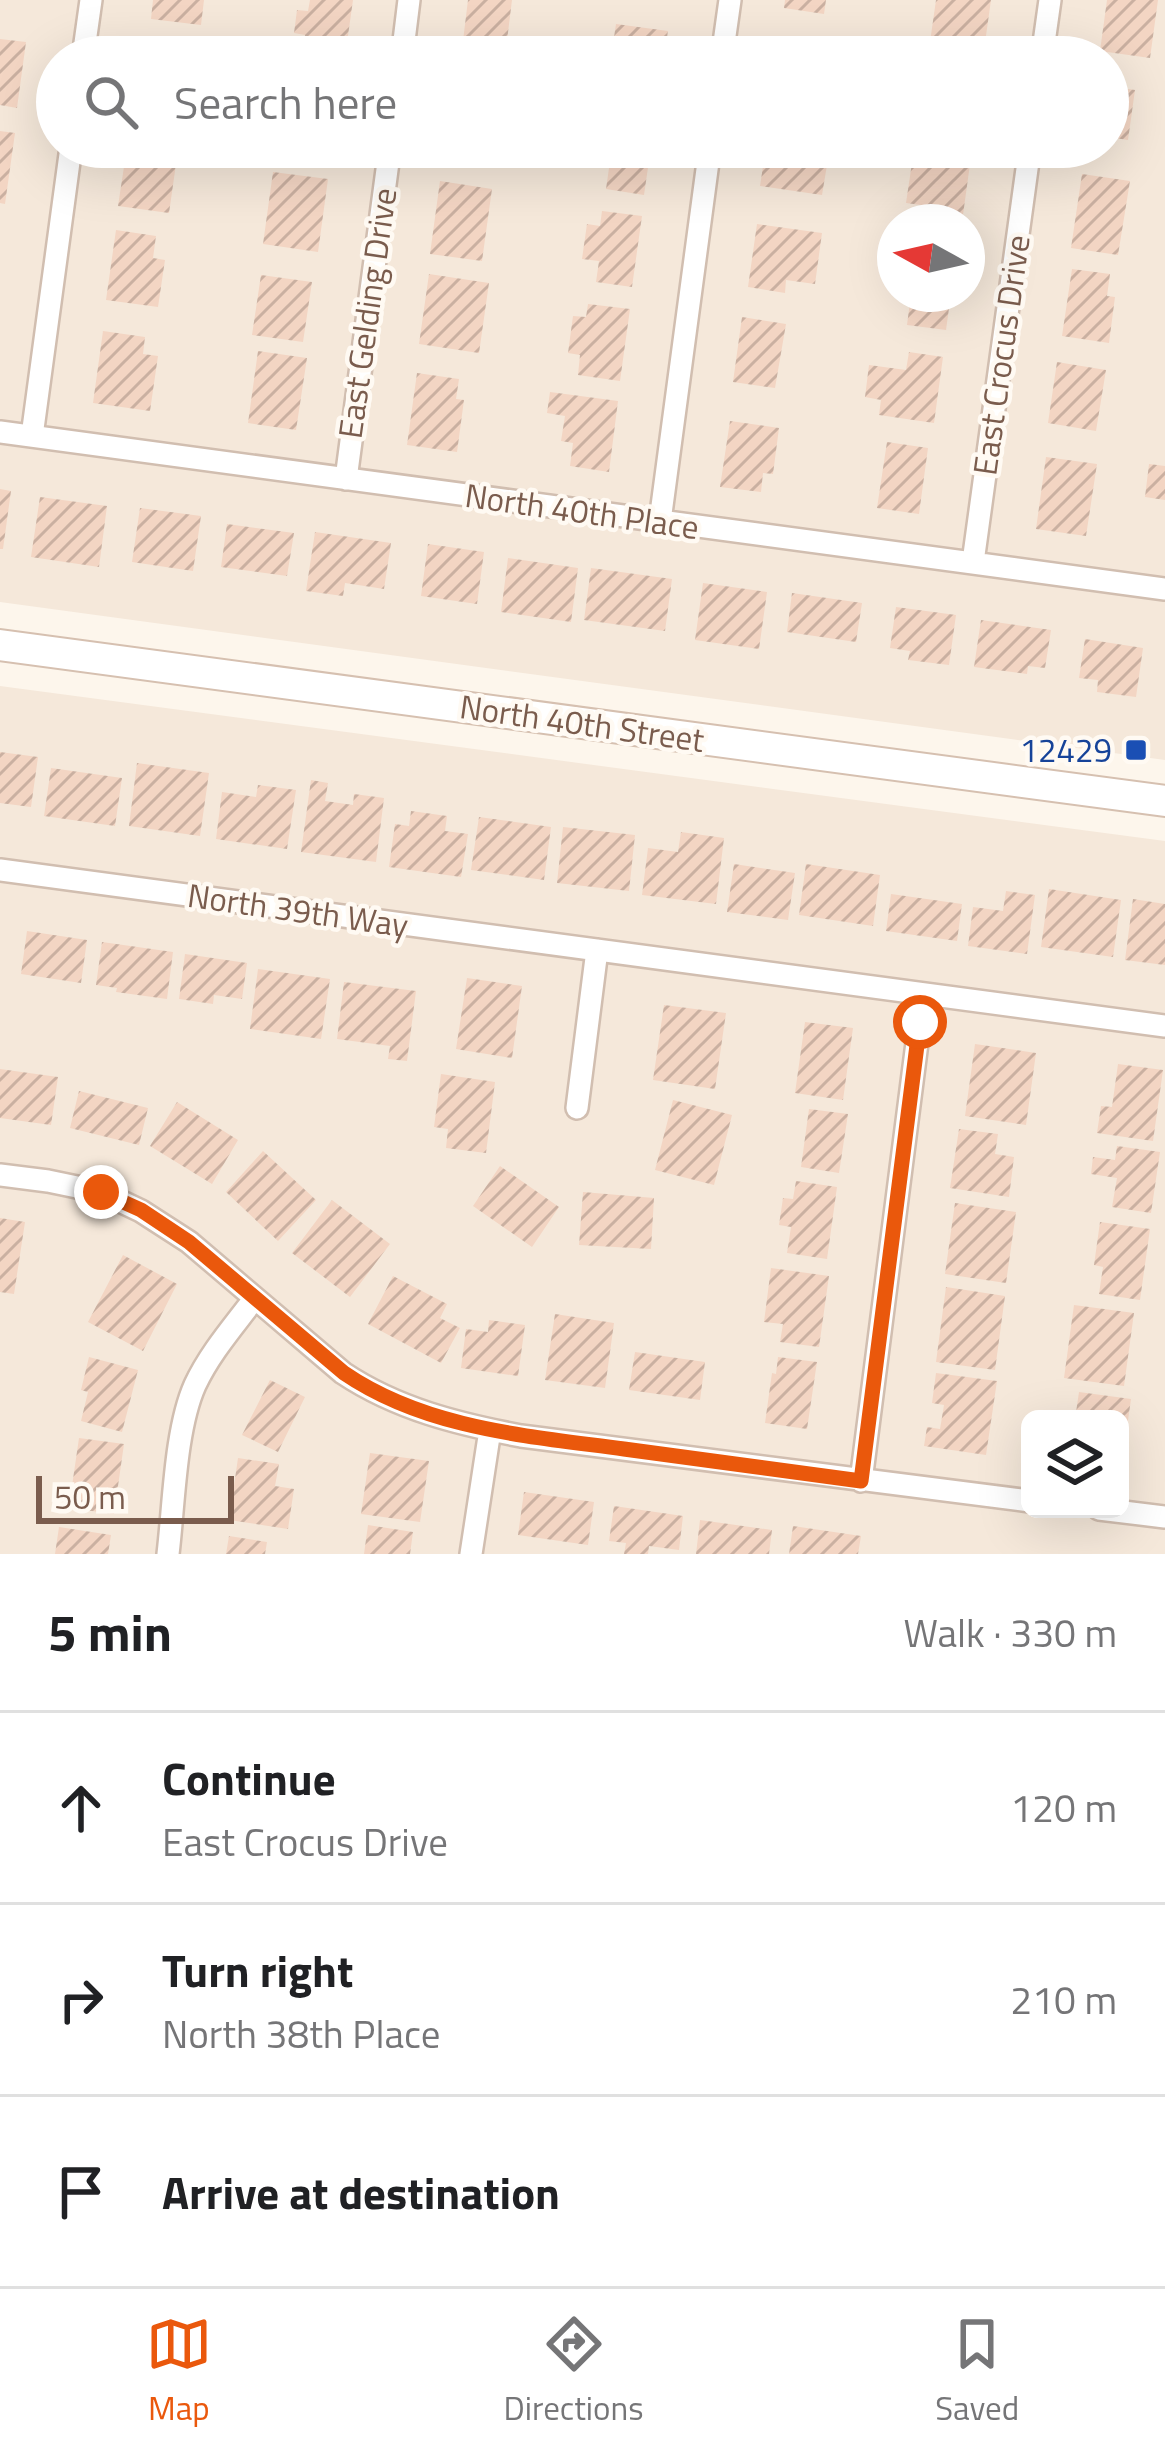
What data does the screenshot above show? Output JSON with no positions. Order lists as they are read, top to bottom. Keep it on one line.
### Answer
{"streets":{"main road":["North 40th Street"],"street":["East Gelding Drive","East Crocus Drive","North 40th Place","North 39th Way"]},"crossings":[["East Gelding Drive","North 40th Place"],["East Crocus Drive","North 40th Place"]],"places":{"transit":["12429"]},"scale_bar":"50 m","north":"left","page":{"search":"Search here","scale":"50 m","heading":["5 min","Walk · 330 m"],"list":[["Continue","East Crocus Drive","120 m"],["Turn right","North 38th Place","210 m"],"Arrive at destination"],"nav":["Map","Directions","Saved"]}}
